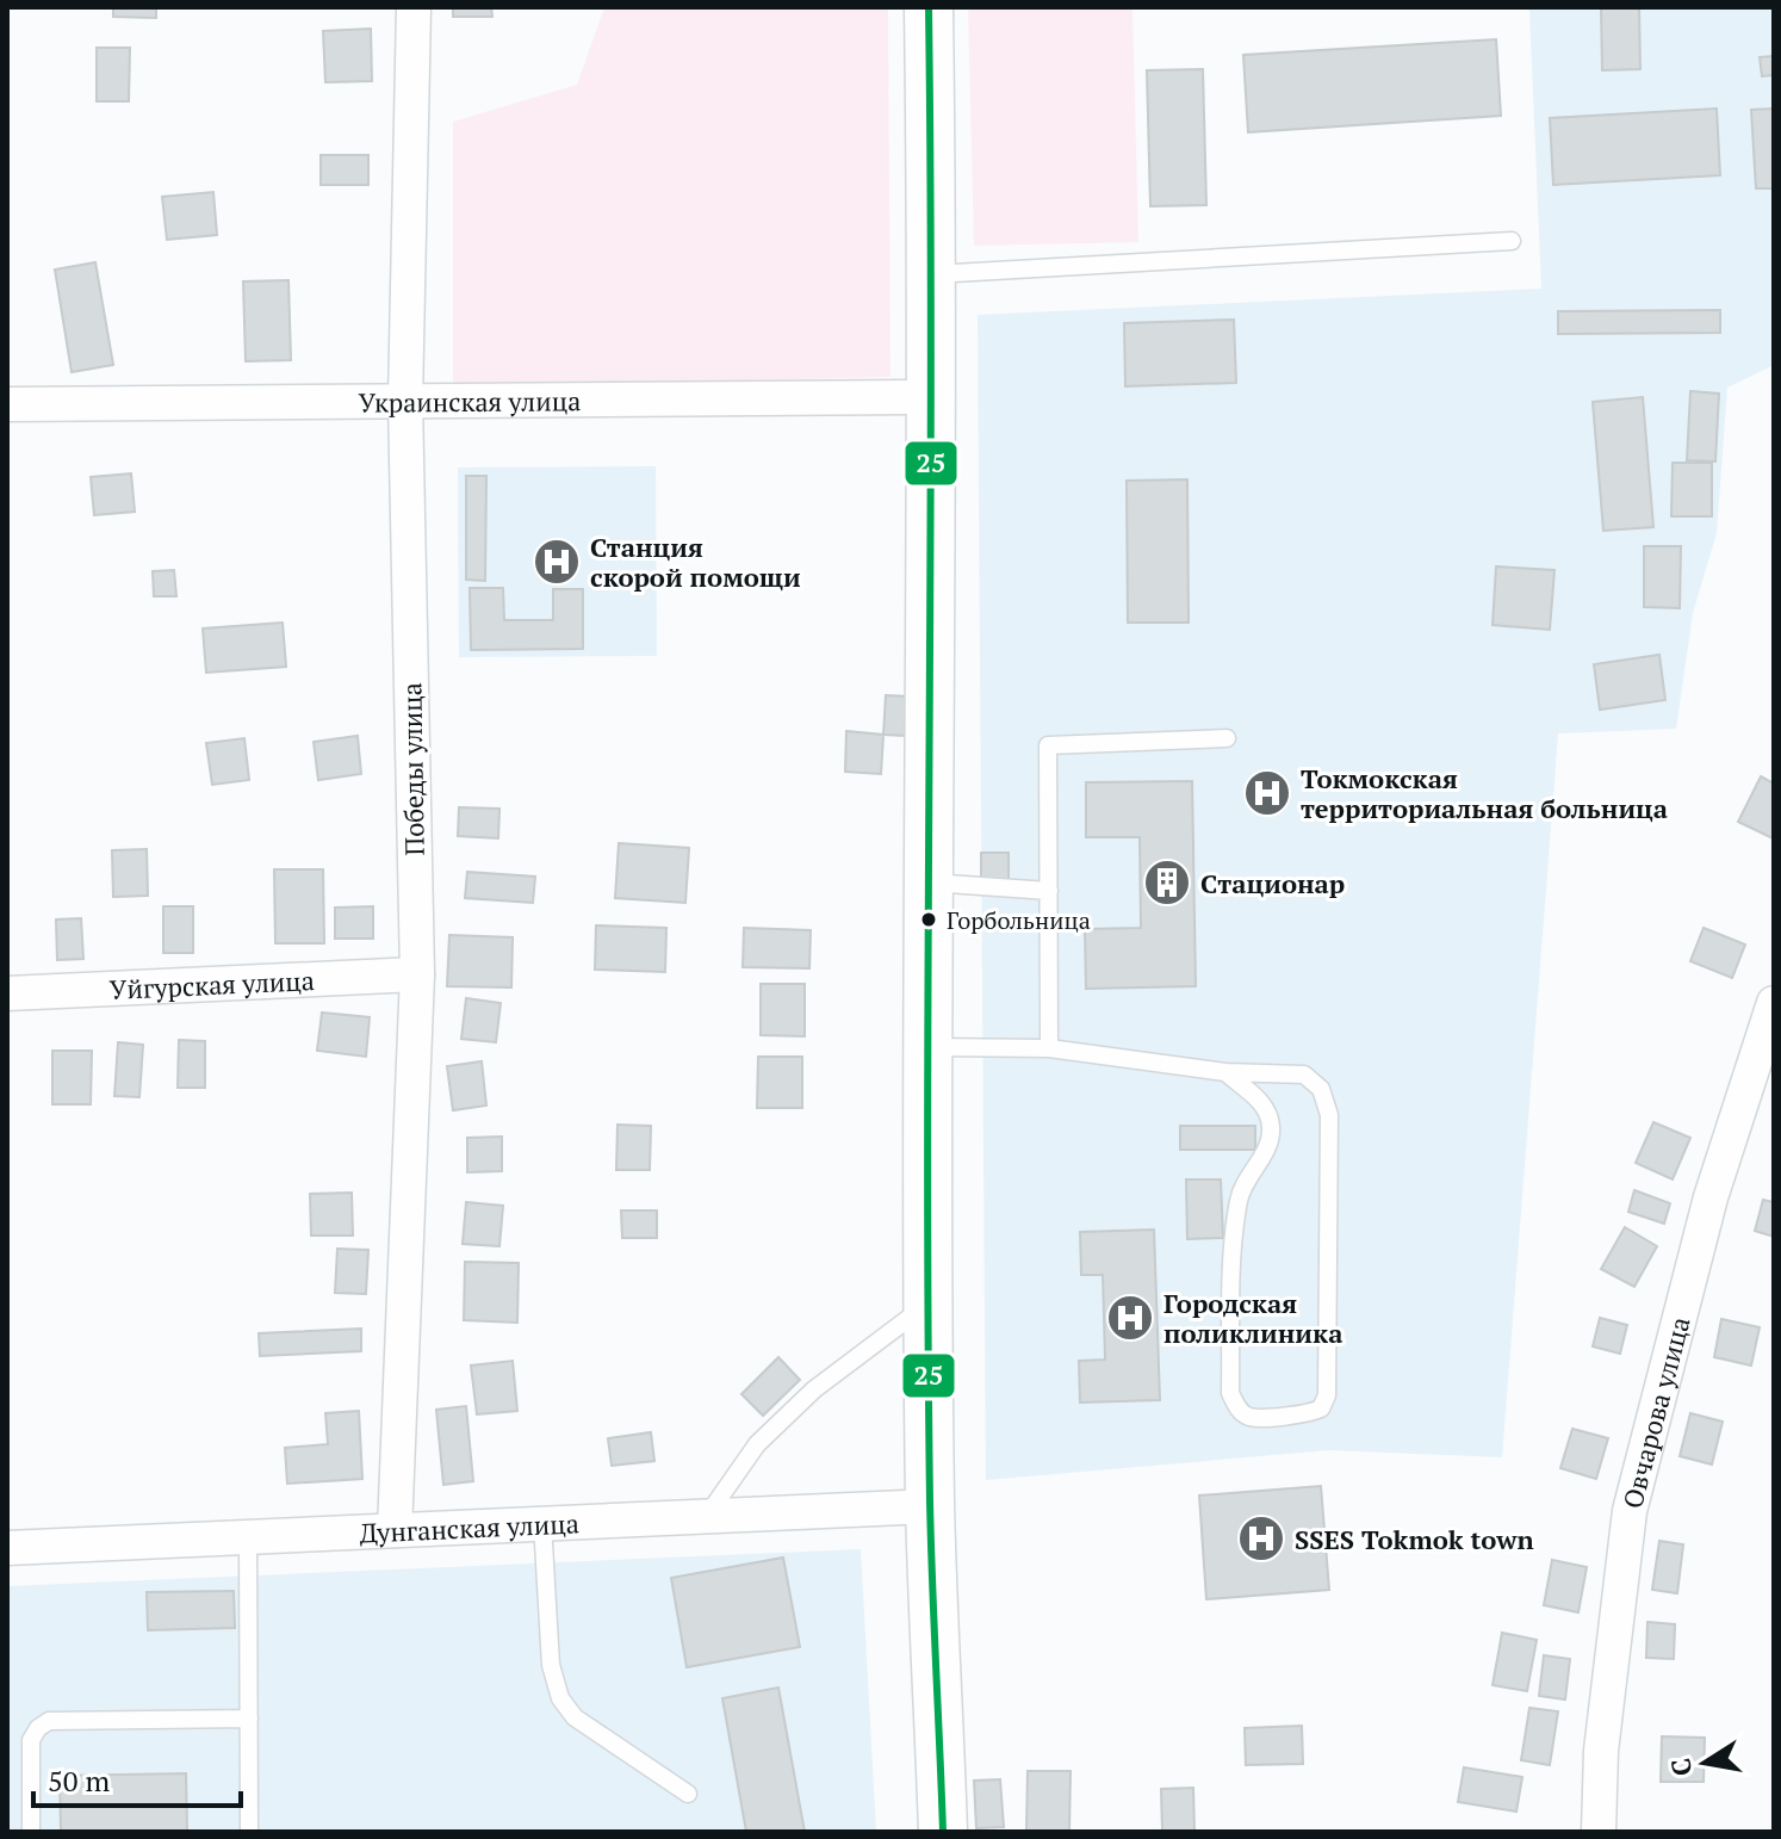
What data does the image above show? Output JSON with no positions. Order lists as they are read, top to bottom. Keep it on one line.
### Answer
{"streets":{"street":["Украинская улица","Победы улица","Уйгурская улица","Овчарова улица","Дунганская улица"]},"crossings":[["Украинская улица","Победы улица"],["Победы улица","Уйгурская улица"],["Победы улица","Дунганская улица"]],"places":{"hospital":["Станция скорой помощи","Токмокская территориальная больница","Городская поликлиника","SSES Tokmok town"],"building":["Cтационар"],"other":["Горбольница"]},"lines":["transit line 25"],"scale_bar":"50 m","north":"left"}
